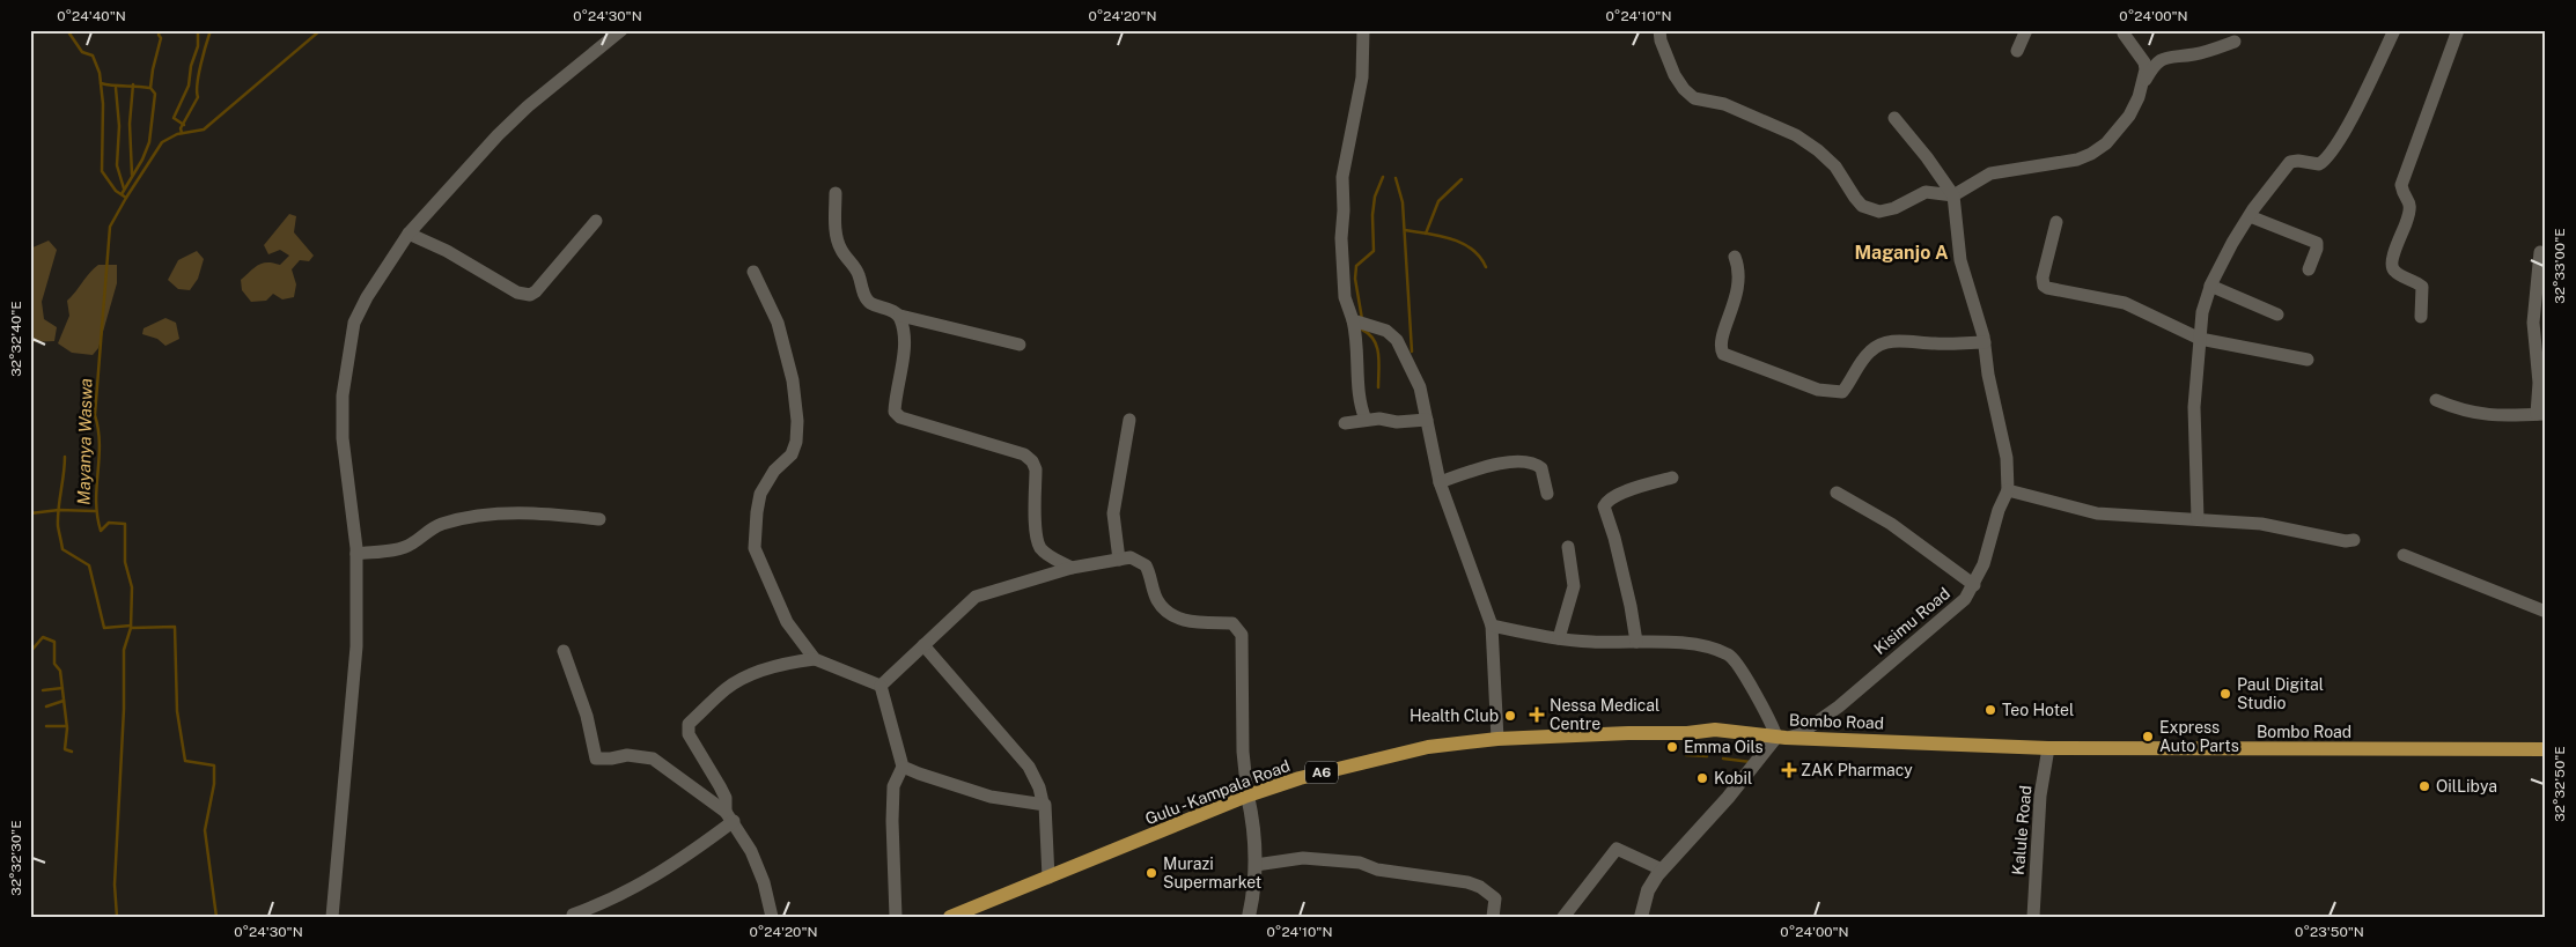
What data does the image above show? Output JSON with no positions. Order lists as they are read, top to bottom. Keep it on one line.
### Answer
{"streets":{"main road":["Bombo Road","A6","Gulu - Kampala Road"],"street":["Kisimu Road","Kalule Road"]},"crossings":[["Kisimu Road","Bombo Road"],["Bombo Road","Gulu - Kampala Road"],["Bombo Road","Kalule Road"]],"districts":["Maganjo A"],"water":["Mayanya Waswa"],"places":{"other":["Paul Digital Studio","Teo Hotel","Health Club","Express Auto Parts","Emma Oils","Kobil","OilLibya","Murazi Supermarket"],"health":["Nessa Medical Centre","ZAK Pharmacy"]},"coordinates":["0°24'40\"N","0°24'30\"N","0°24'20\"N","0°24'10\"N","0°24'00\"N","32°33'00\"E","32°32'40\"E","32°32'50\"E","32°32'30\"E","0°23'50\"N"]}
